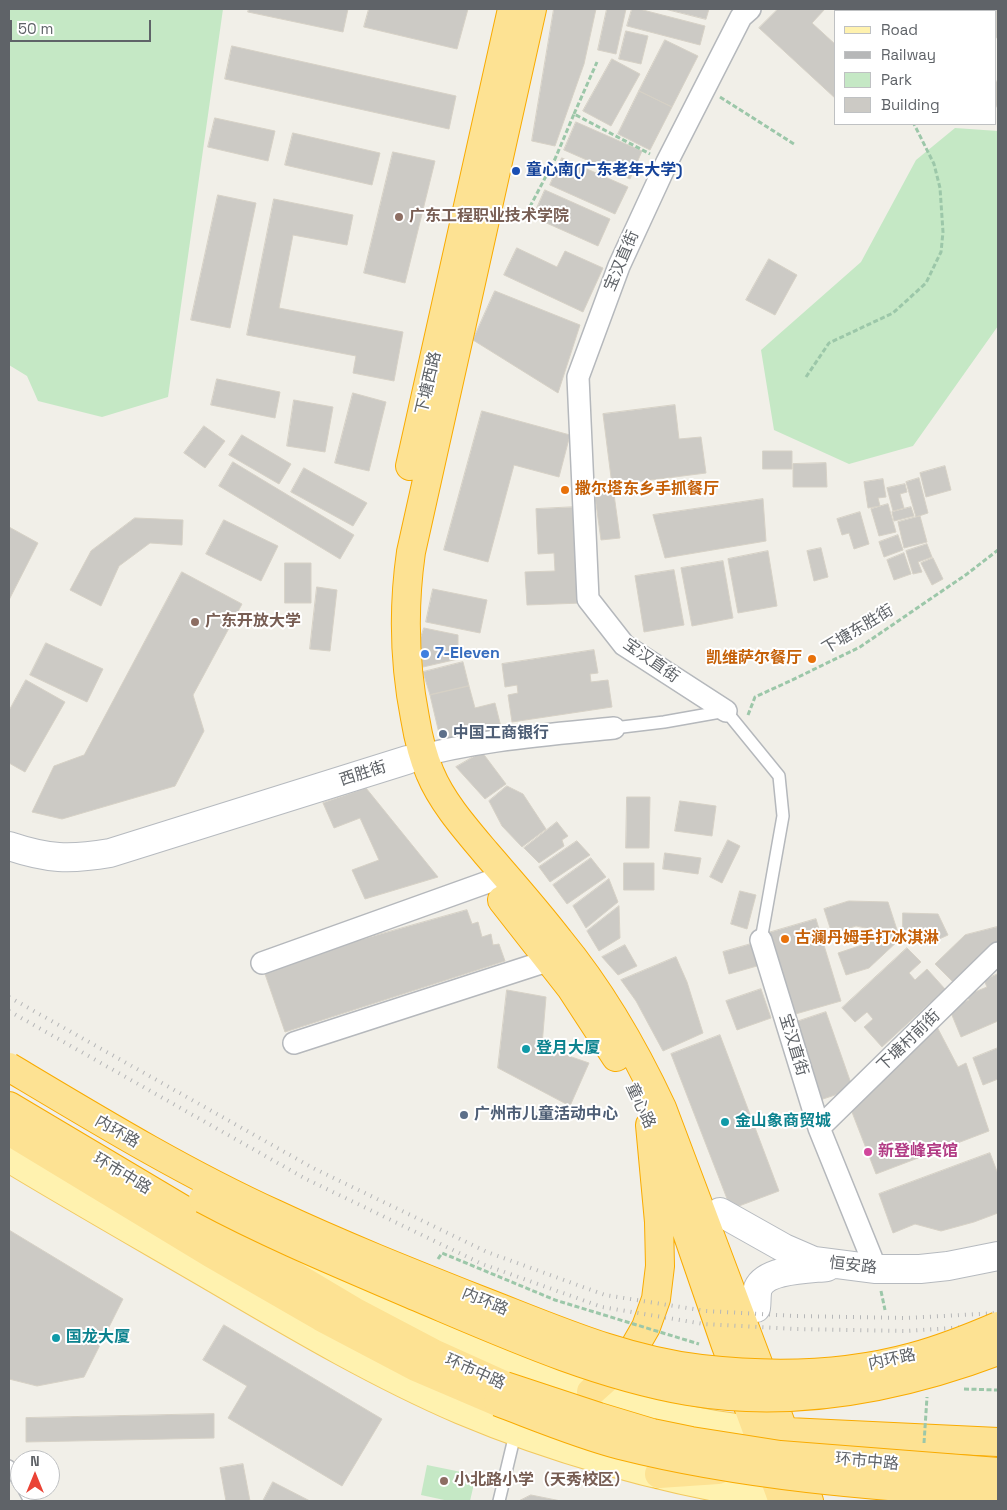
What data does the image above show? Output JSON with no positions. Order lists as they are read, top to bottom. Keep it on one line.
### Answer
{"streets":{"highway":["下塘西路","童心路","内环路","环市中路"],"street":["宝汉直街","西胜街","下塘村前街","恒安路"],"path":["下塘东胜街"]},"crossings":[["宝汉直街","下塘东胜街"],["宝汉直街","西胜街"],["宝汉直街","下塘村前街"],["宝汉直街","恒安路"],["下塘西路","西胜街"],["下塘西路","童心路"],["西胜街","童心路"],["童心路","环市中路"]],"places":["童心南(广东老年大学)","广东工程职业技术学院","撒尔塔东乡手抓餐厅","广东开放大学","7-Eleven","凯维萨尔餐厅","中国工商银行","古澜丹姆手打冰淇淋","登月大厦","广州市儿童活动中心","金山象商贸城","新登峰宾馆","国龙大厦","小北路小学（天秀校区）"],"legend":["Road","Railway","Park","Building"],"scale_bar":"50 m","north":"top"}
